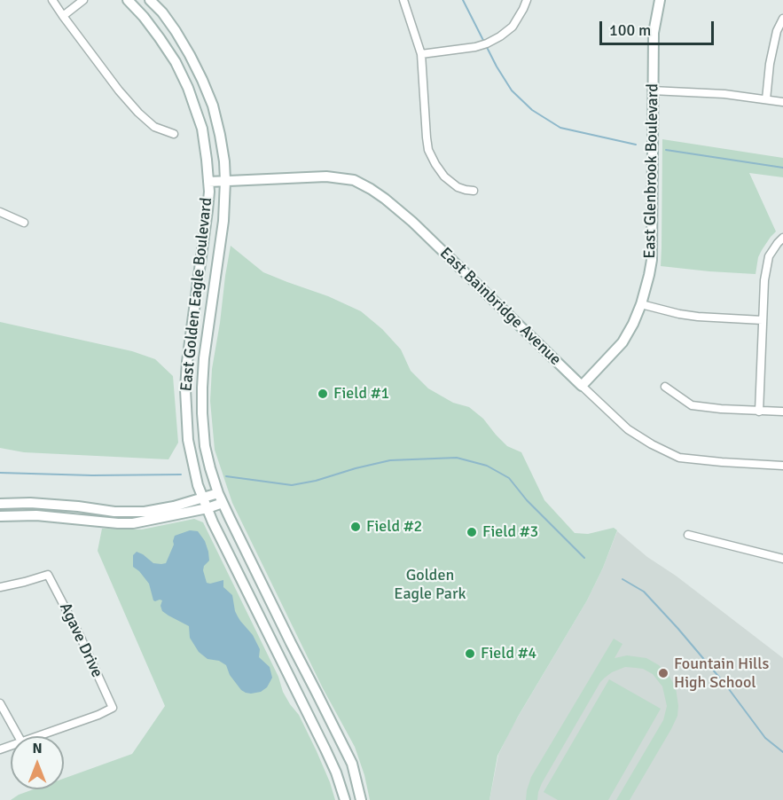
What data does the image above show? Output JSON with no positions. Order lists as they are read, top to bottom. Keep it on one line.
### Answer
{"streets":{"street":["East Glenbrook Boulevard","East Golden Eagle Boulevard","East Bainbridge Avenue","Agave Drive"]},"crossings":[["East Glenbrook Boulevard","East Bainbridge Avenue"],["East Golden Eagle Boulevard","East Bainbridge Avenue"]],"parks":["Golden Eagle Park"],"places":["Field #1","Field #2","Field #3","Field #4","Fountain Hills High School"],"scale_bar":"100 m","north":"top"}
